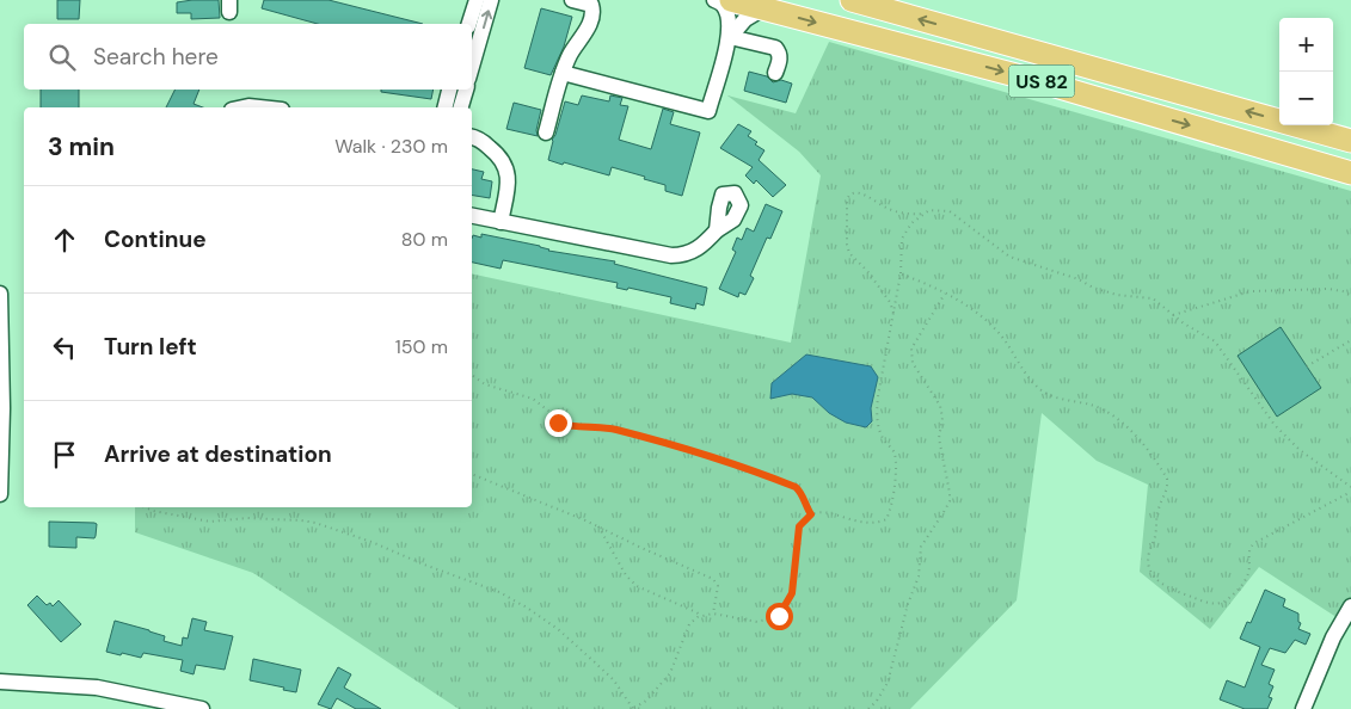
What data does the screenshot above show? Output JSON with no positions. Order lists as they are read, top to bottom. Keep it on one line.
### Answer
{"streets":{"highway":["US 82"]},"page":{"map_buttons":["+","−"],"search":"Search here","heading":["3 min","Walk · 230 m"],"list":[["Continue","80 m"],["Turn left","150 m"],"Arrive at destination"]}}
